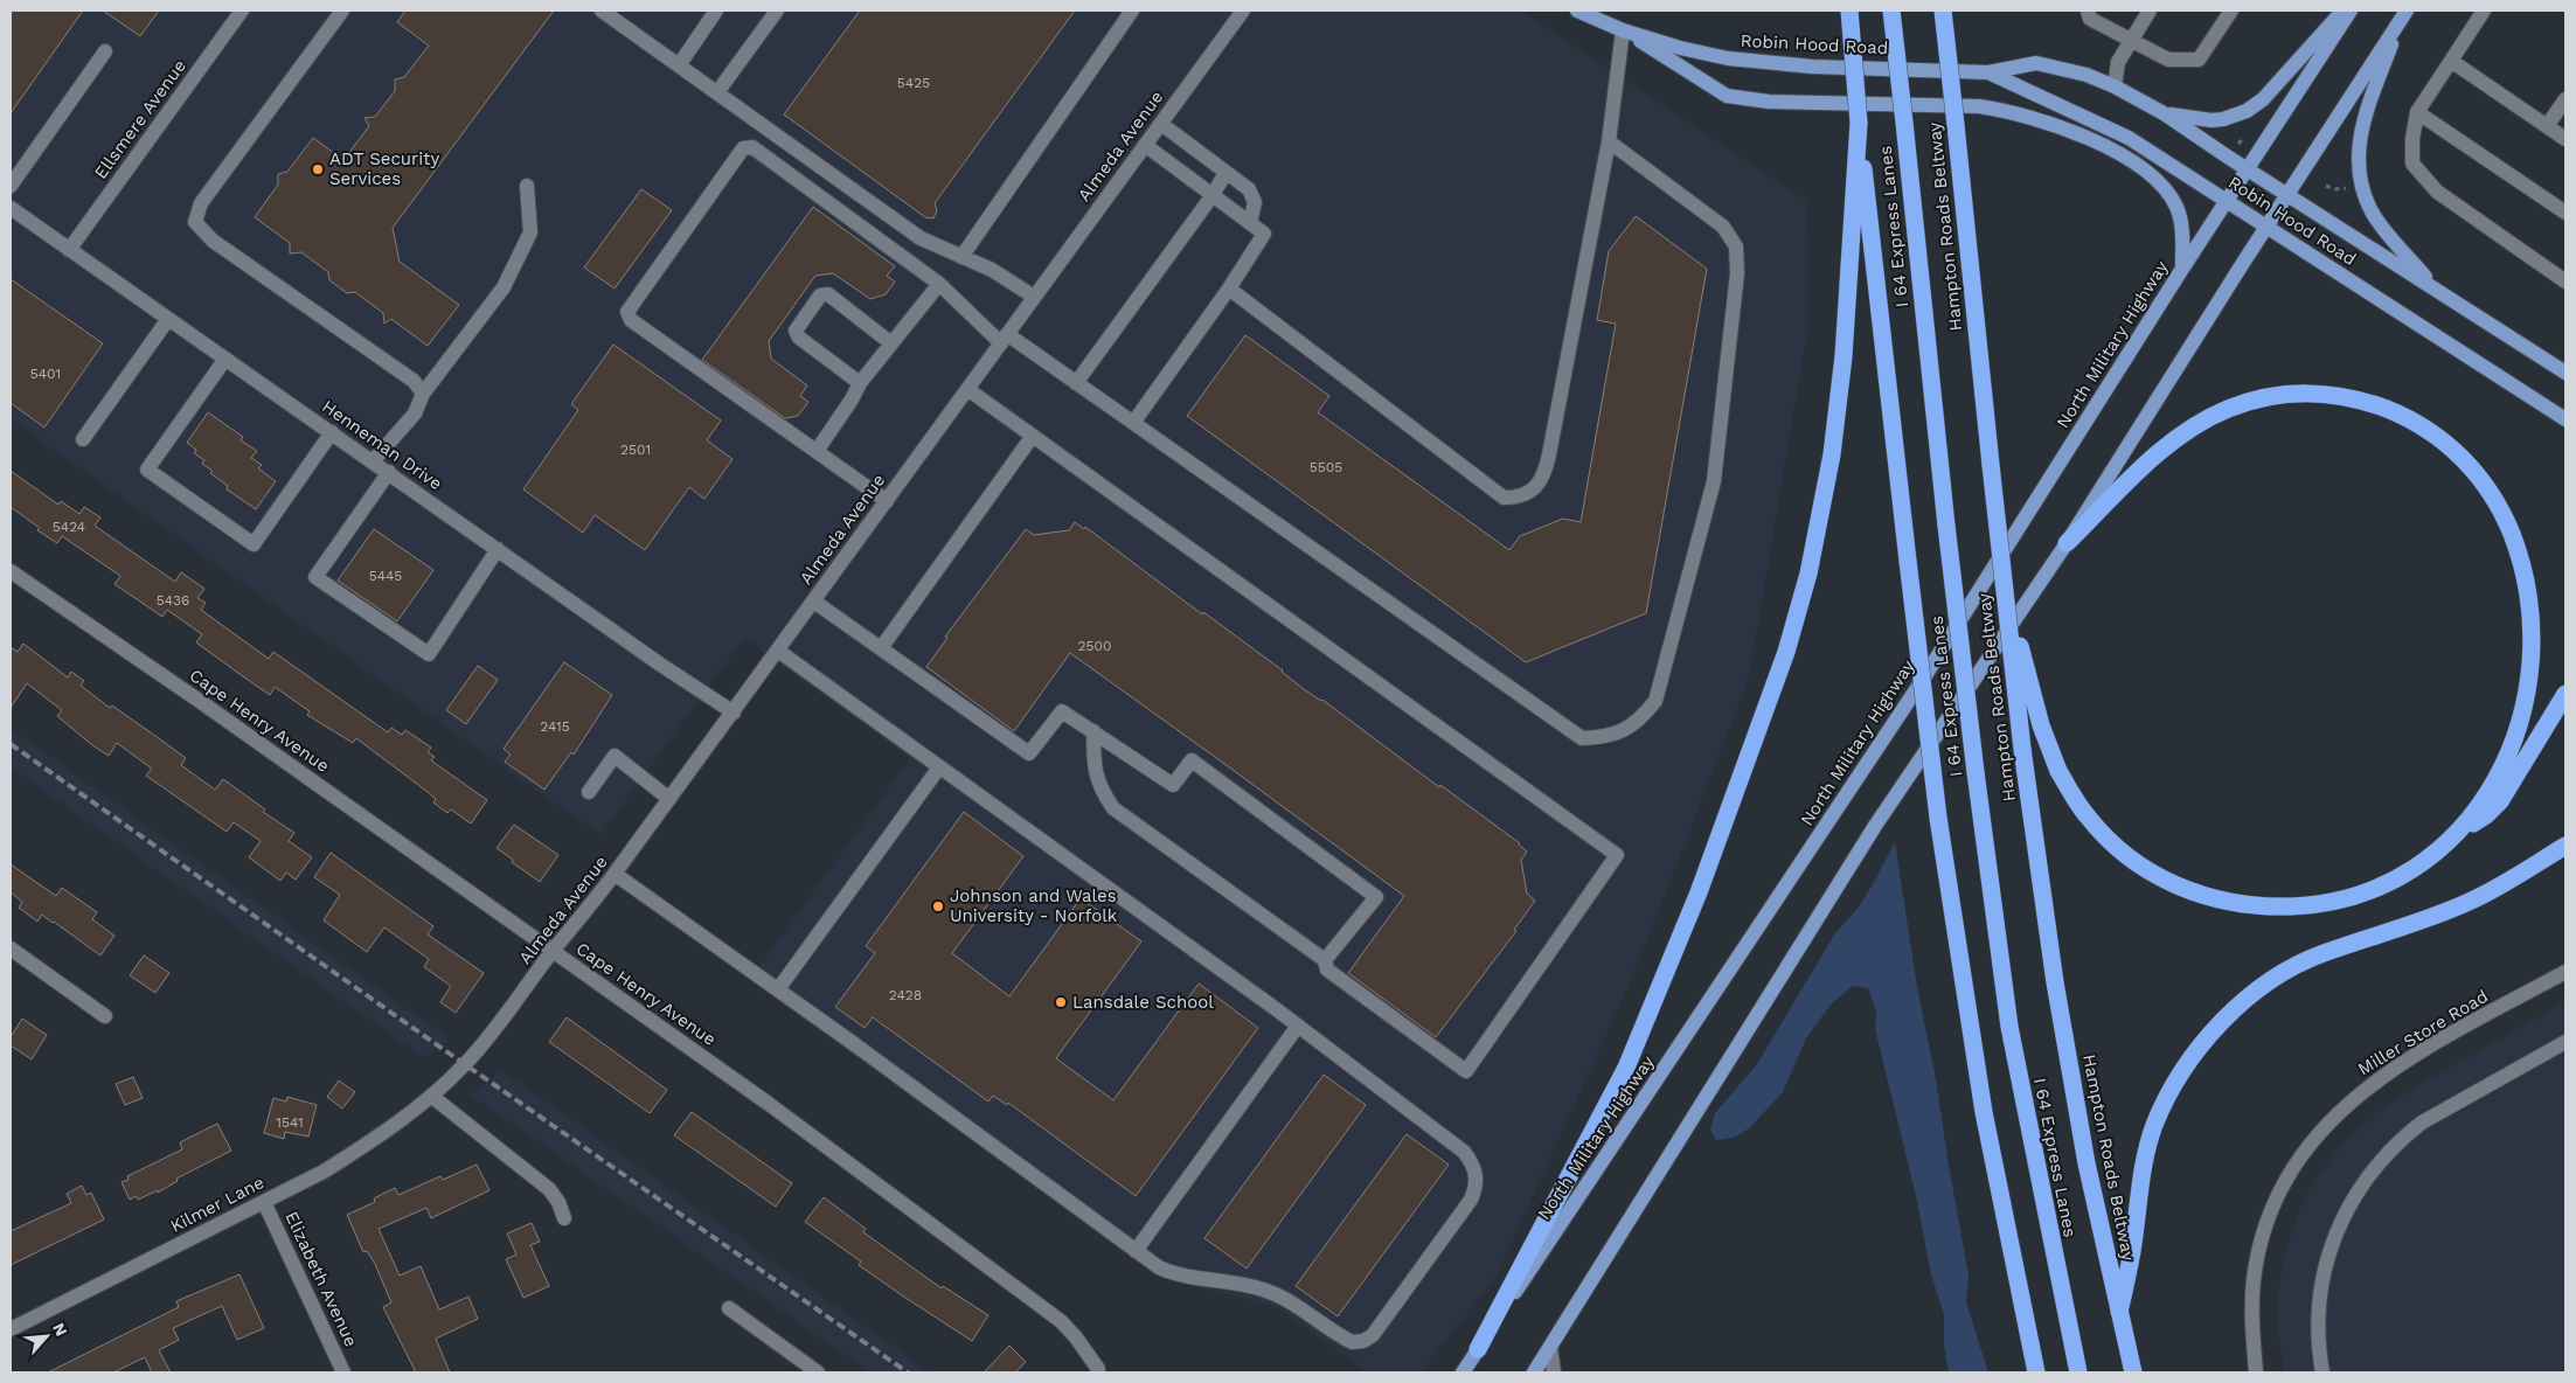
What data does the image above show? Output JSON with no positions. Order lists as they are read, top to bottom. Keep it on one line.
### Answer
{"streets":{"highway":["I 64 Express Lanes","Hampton Roads Beltway"],"main road":["Robin Hood Road","North Military Highway"],"street":["Ellsmere Avenue","Almeda Avenue","Henneman Drive","Cape Henry Avenue","Miller Store Road","Kilmer Lane","Elizabeth Avenue"]},"crossings":[["Robin Hood Road","North Military Highway"],["Ellsmere Avenue","Henneman Drive"],["Almeda Avenue","Henneman Drive"],["Almeda Avenue","Cape Henry Avenue"],["Almeda Avenue","Kilmer Lane"],["Kilmer Lane","Elizabeth Avenue"]],"places":["ADT Security Services","Johnson and Wales University - Norfolk","Lansdale School"],"house_numbers":["5425","5401","2501","5505","5424","5445","5436","2500","2415","2428","1541"],"north":"top right"}
